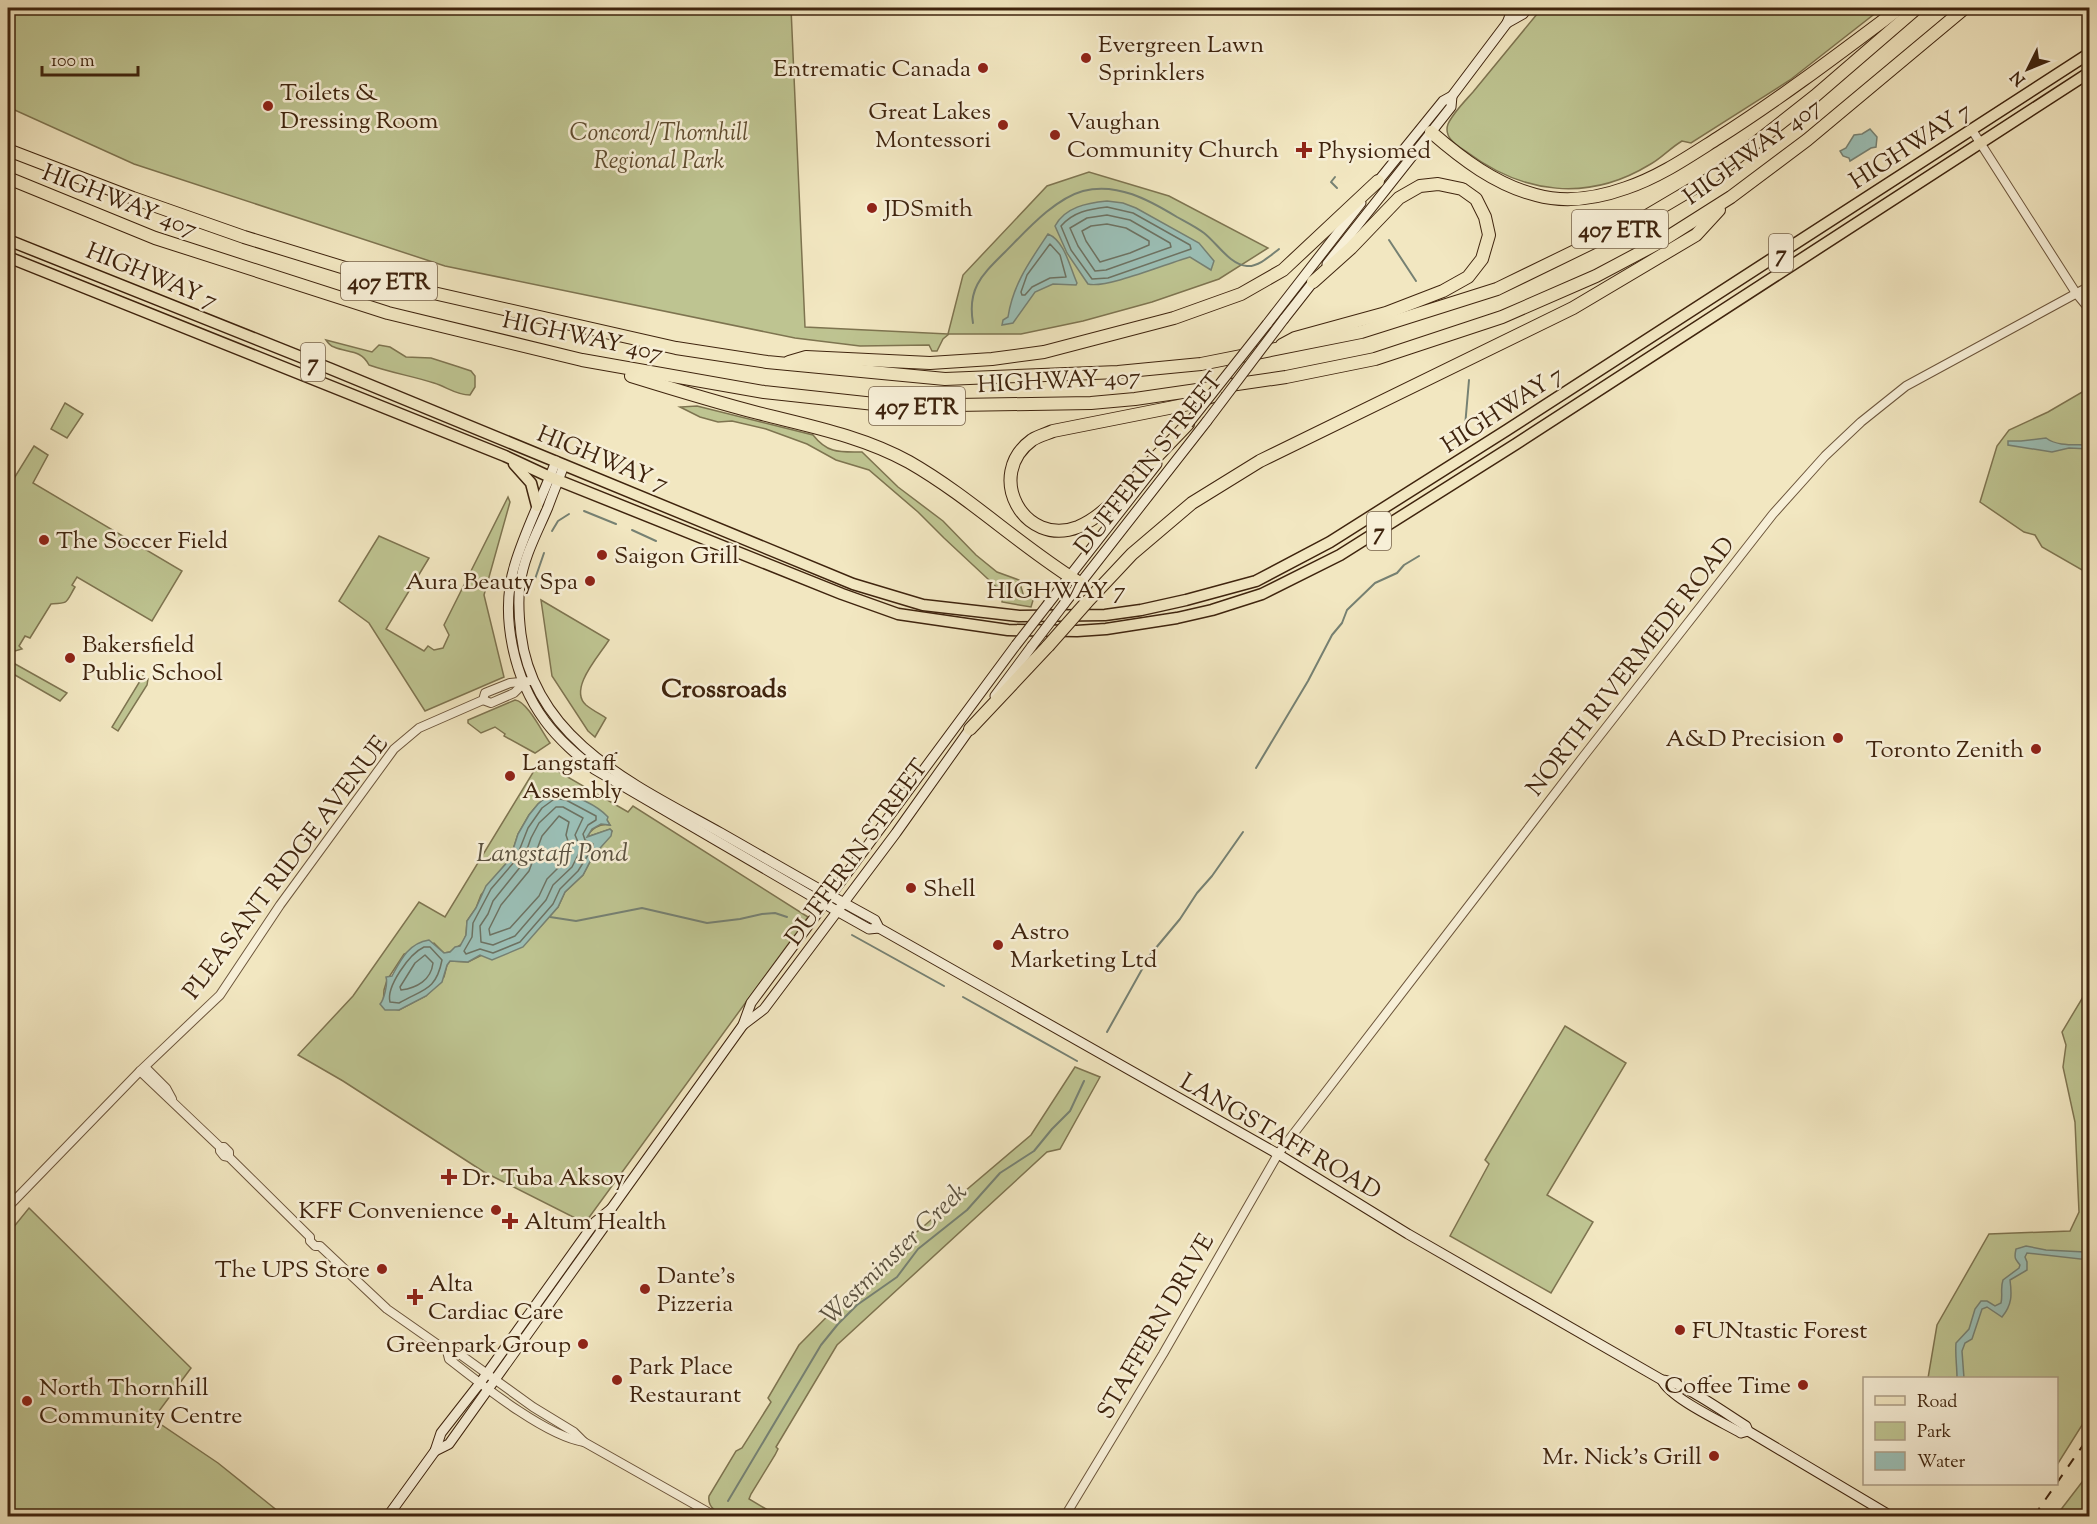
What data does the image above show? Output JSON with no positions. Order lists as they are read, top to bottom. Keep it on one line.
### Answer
{"streets":{"highway":["HIGHWAY 407","407 ETR"],"main road":["HIGHWAY 7","7","DUFFERIN STREET","LANGSTAFF ROAD"],"street":["NORTH RIVERMEDE ROAD","PLEASANT RIDGE AVENUE","STAFFERN DRIVE"]},"crossings":[["HIGHWAY 7","LANGSTAFF ROAD"],["DUFFERIN STREET","LANGSTAFF ROAD"],["NORTH RIVERMEDE ROAD","LANGSTAFF ROAD"],["NORTH RIVERMEDE ROAD","STAFFERN DRIVE"],["PLEASANT RIDGE AVENUE","LANGSTAFF ROAD"],["LANGSTAFF ROAD","STAFFERN DRIVE"]],"districts":["Crossroads"],"water":["Langstaff Pond","Westminster Creek"],"parks":["Concord/Thornhill Regional Park"],"places":{"other":["Evergreen Lawn Sprinklers","Entrematic Canada","Toilets & Dressing Room","Great Lakes Montessori","Vaughan Community Church","JDSmith","The Soccer Field","Saigon Grill","Aura Beauty Spa","Bakersfield Public School","A&D Precision","Toronto Zenith","Langstaff Assembly","Shell","Astro Marketing Ltd","KFF Convenience","The UPS Store","Dante's Pizzeria","FUNtastic Forest","Greenpark Group","Park Place Restaurant","Coffee Time","North Thornhill Community Centre","Mr. Nick's Grill"],"health":["Physiomed","Dr. Tuba Aksoy","Altum Health","Alta Cardiac Care"]},"legend":["Road","Park","Water"],"scale_bar":"100 m","north":"bottom left"}
